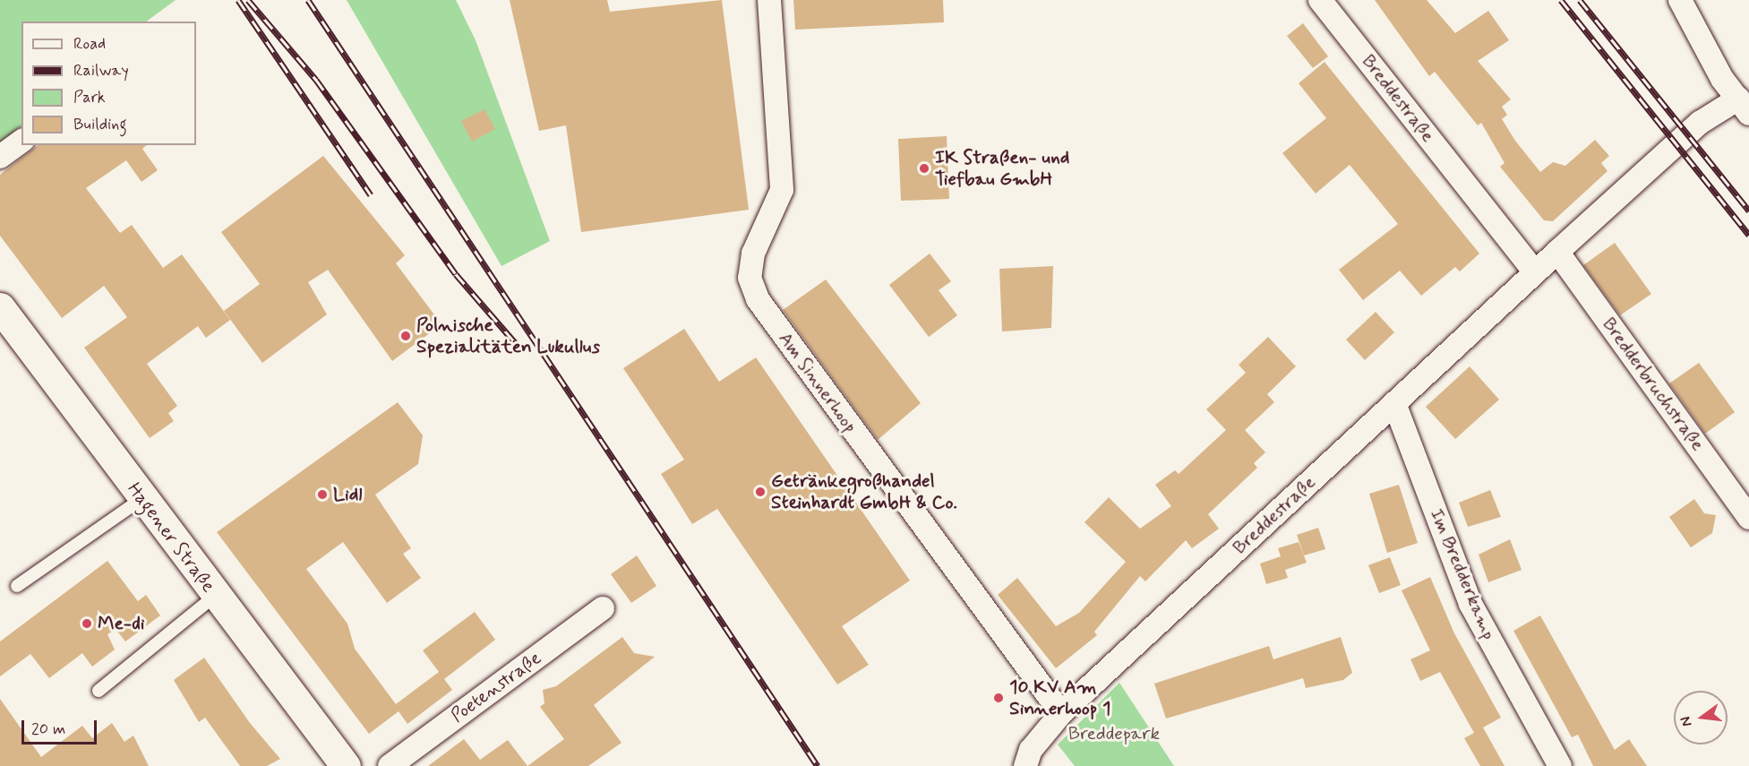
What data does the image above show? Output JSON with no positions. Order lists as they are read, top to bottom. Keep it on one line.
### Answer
{"streets":{"main road":["Hagener Straße"],"street":["Breddestraße","Am Sinnerhoop","Bredderbruchstraße","Im Bredderkamp","Poetenstraße"]},"crossings":[["Breddestraße","Am Sinnerhoop"],["Breddestraße","Bredderbruchstraße"],["Breddestraße","Im Bredderkamp"]],"parks":["Breddepark"],"places":["IK Straßen- und Tiefbau GmbH","Polnische Spezialitäten Lukullus","Getränkegroßhandel Steinhardt GmbH & Co.","Lidl","Me-di","10 KV Am Sinnerhoop 1"],"legend":["Road","Railway","Park","Building"],"scale_bar":"20 m","north":"left"}
